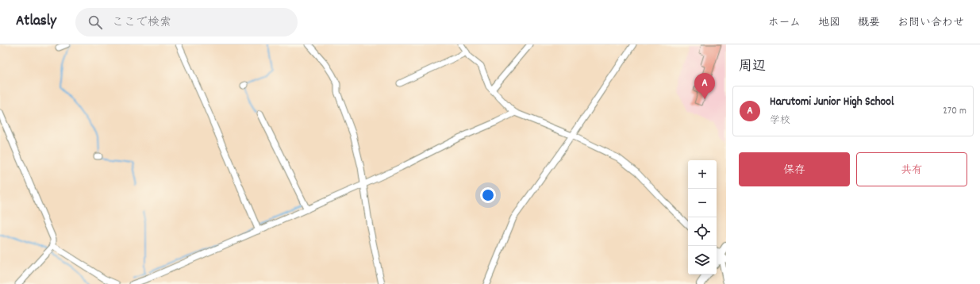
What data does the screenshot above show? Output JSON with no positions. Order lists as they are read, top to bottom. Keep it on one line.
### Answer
{"page":{"header":"Atlasly","search":"ここで検索","nav":["ホーム","地図","概要","お問い合わせ"],"heading":"周辺","pins":"A","list":[{"mark":"A","name":"Harutomi Junior High School","note":"学校","value":"270 m"}],"buttons":["保存","共有"],"map_buttons":["+","−"]}}
